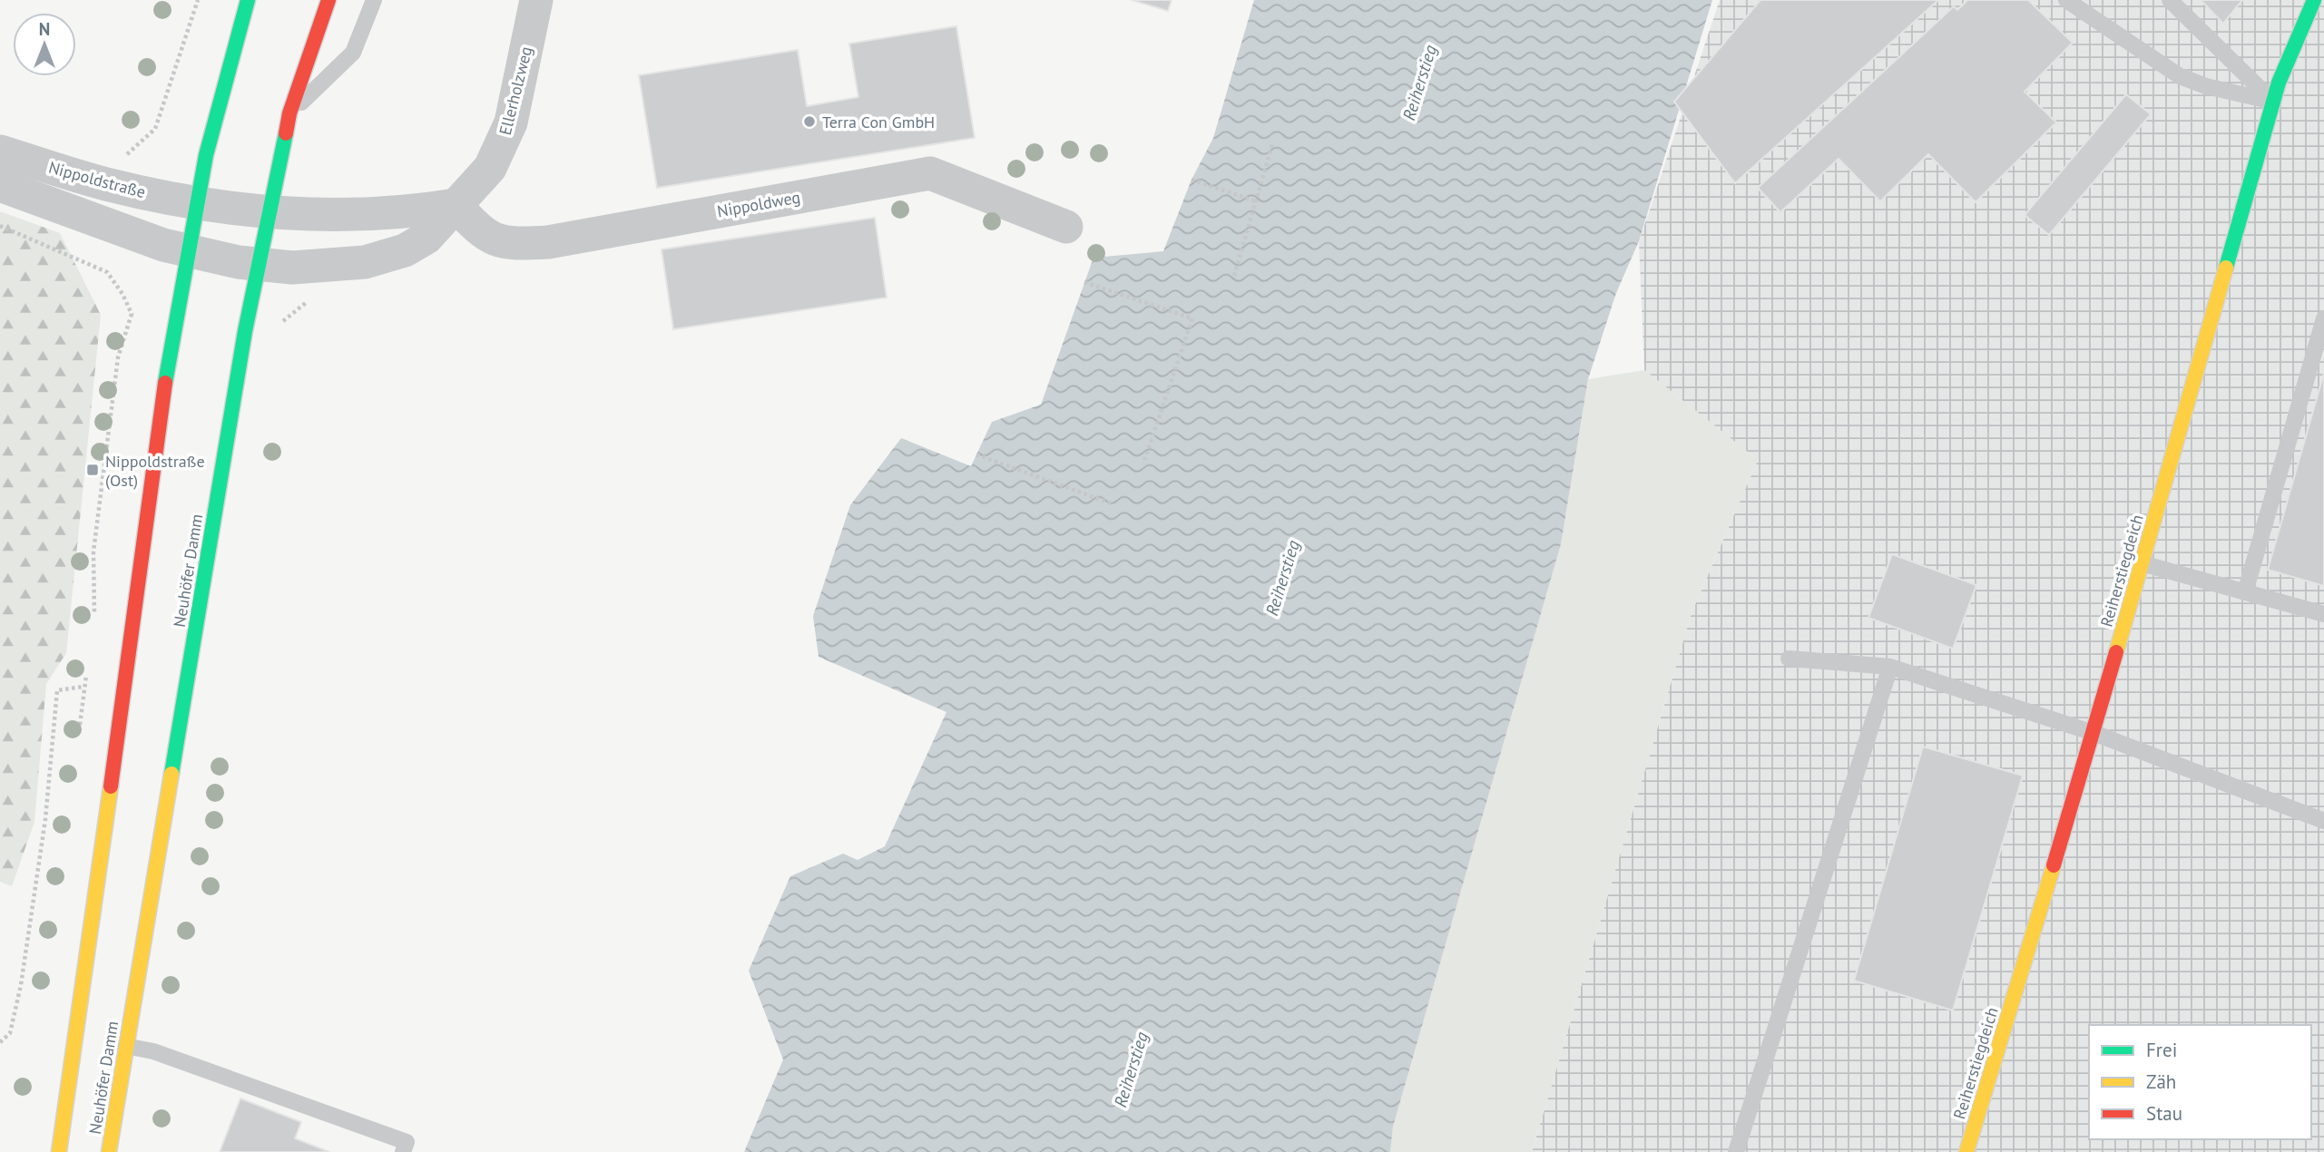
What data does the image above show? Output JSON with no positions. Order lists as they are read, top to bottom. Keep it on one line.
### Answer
{"streets":{"main road":["Neuhöfer Damm","Reiherstiegdeich"],"street":["Ellerholzweg","Nippoldstraße","Nippoldweg"]},"crossings":[["Ellerholzweg","Nippoldweg"],["Ellerholzweg","Neuhöfer Damm"],["Nippoldstraße","Neuhöfer Damm"]],"water":["Reiherstieg"],"places":{"other":["Terra Con GmbH"],"transit":["Nippoldstraße (Ost)"]},"legend":["Frei","Zäh","Stau"],"north":"top"}
